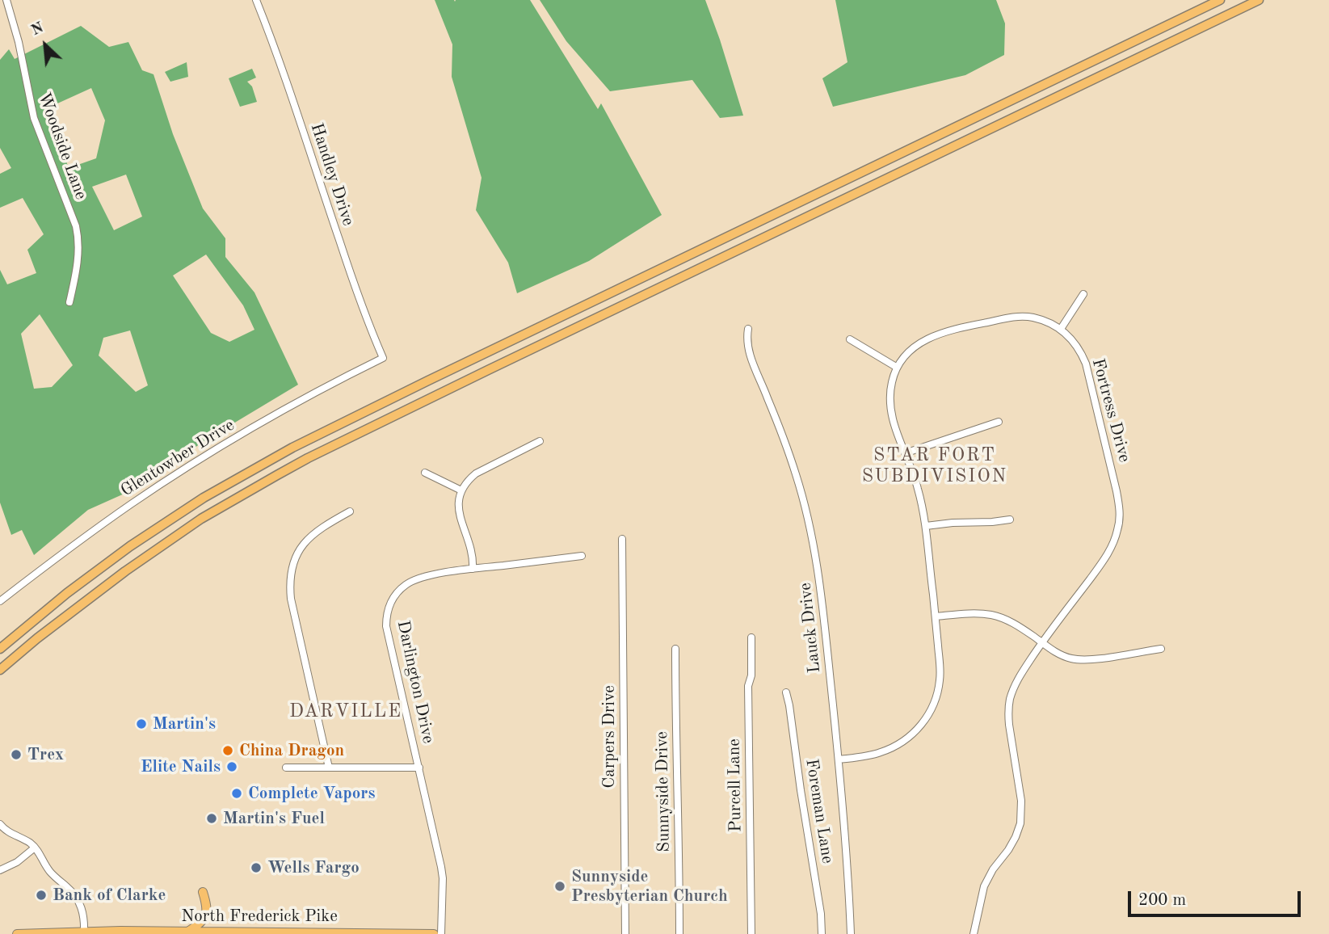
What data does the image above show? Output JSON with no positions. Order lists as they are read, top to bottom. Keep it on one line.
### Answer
{"streets":{"main road":["North Frederick Pike"],"street":["Woodside Lane","Handley Drive","Fortress Drive","Glentowber Drive","Lauck Drive","Darlington Drive","Carpers Drive","Purcell Lane","Sunnyside Drive","Foreman Lane"]},"crossings":[["Handley Drive","Glentowber Drive"]],"districts":["STAR FORT SUBDIVISION","DARVILLE"],"places":["Martin's","China Dragon","Trex","Elite Nails","Complete Vapors","Martin's Fuel","Wells Fargo","Sunnyside Presbyterian Church","Bank of Clarke"],"scale_bar":"200 m","north":"top left"}
